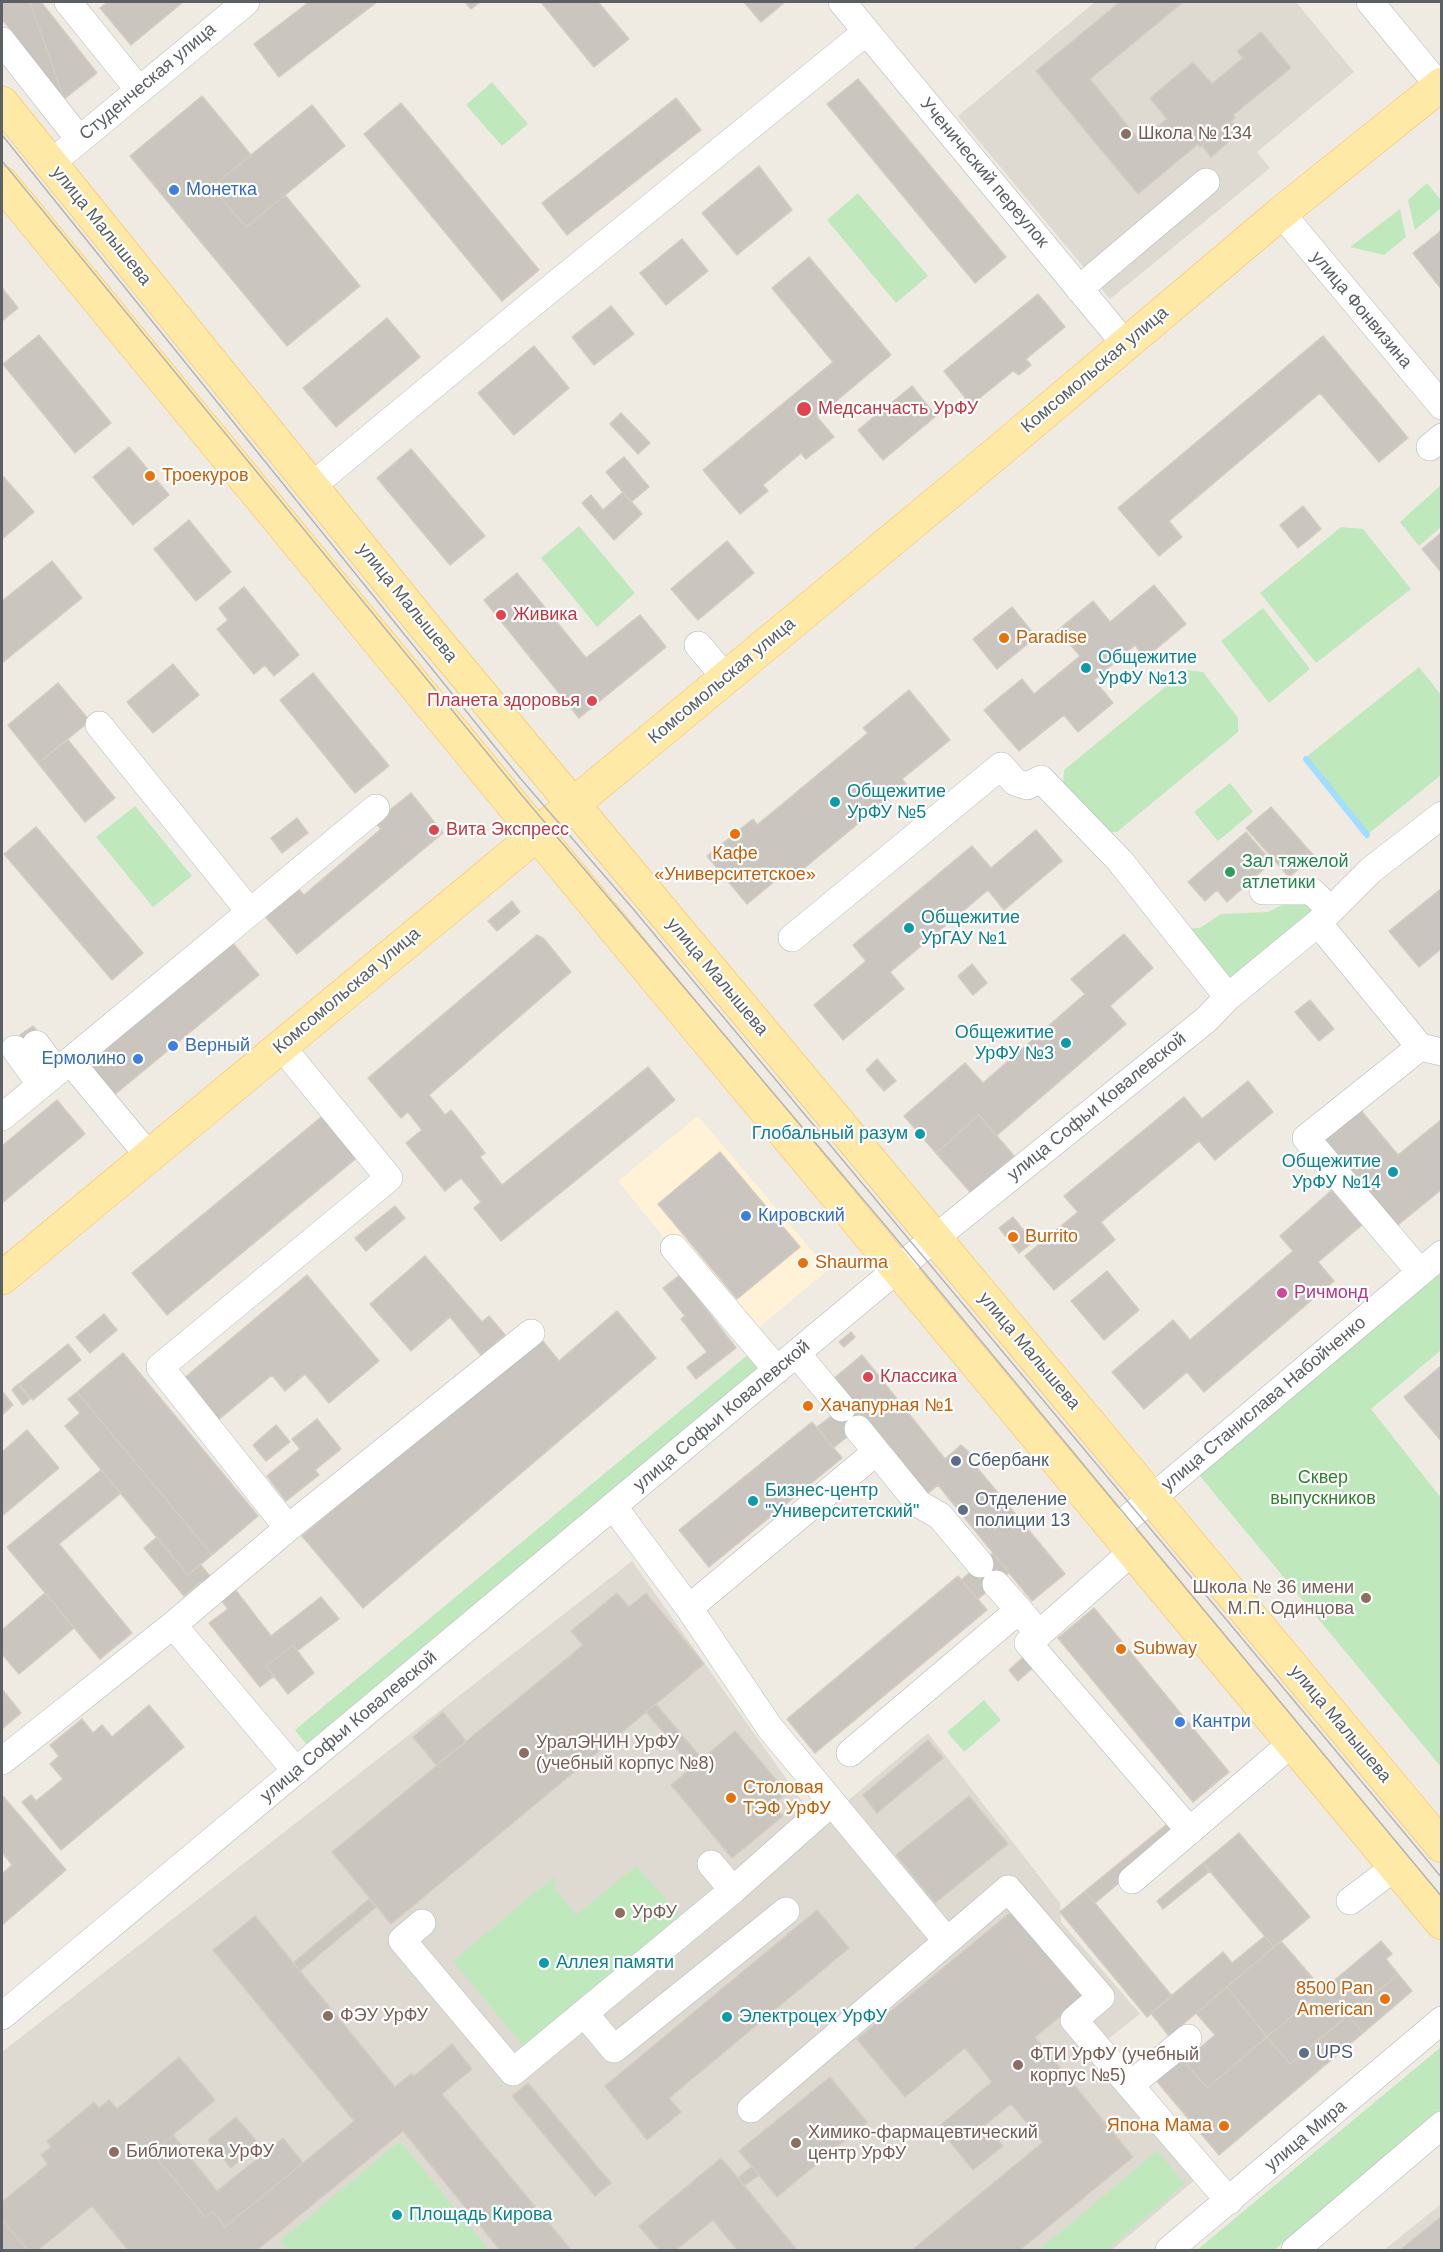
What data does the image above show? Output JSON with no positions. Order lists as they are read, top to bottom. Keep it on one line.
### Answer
{"streets":{"main road":["улица Малышева","Комсомольская улица"],"street":["Студенческая улица","Ученический переулок","улица Фонвизина","улица Софьи Ковалевской","улица Станислава Набойченко","улица Мира"]},"crossings":[["Студенческая улица","улица Малышева"],["Ученический переулок","Комсомольская улица"],["улица Малышева","Комсомольская улица"],["улица Малышева","улица Софьи Ковалевской"],["улица Малышева","улица Станислава Набойченко"],["улица Фонвизина","Комсомольская улица"]],"parks":["Сквер выпускников"],"places":["Школа № 134","Монетка","Медсанчасть УрФУ","Троекуров","Живика","Paradise","Общежитие УрФУ №13","Планета здоровья","Общежитие УрФУ №5","Вита Экспресс","Кафе «Университетское»","Зал тяжелой атлетики","Общежитие УрГАУ №1","Общежитие УрФУ №3","Верный","Ермолино","Глобальный разум","Общежитие УрФУ №14","Кировский","Burrito","Shaurma","Ричмонд","Классика","Хачапурная №1","Сбербанк","Бизнес-центр \"Университетский\"","Отделение полиции 13","Школа № 36 имени М.П. Одинцова","Subway","Кантри","УралЭНИН УрФУ (учебный корпус №8)","Столовая ТЭФ УрФУ","УрФУ","Аллея памяти","8500 Pan American","ФЭУ УрФУ","Электроцех УрФУ","UPS","ФТИ УрФУ (учебный корпус №5)","Япона Мама","Химико-фармацевтический центр УрФУ","Библиотека УрФУ","Площадь Кирова"]}
